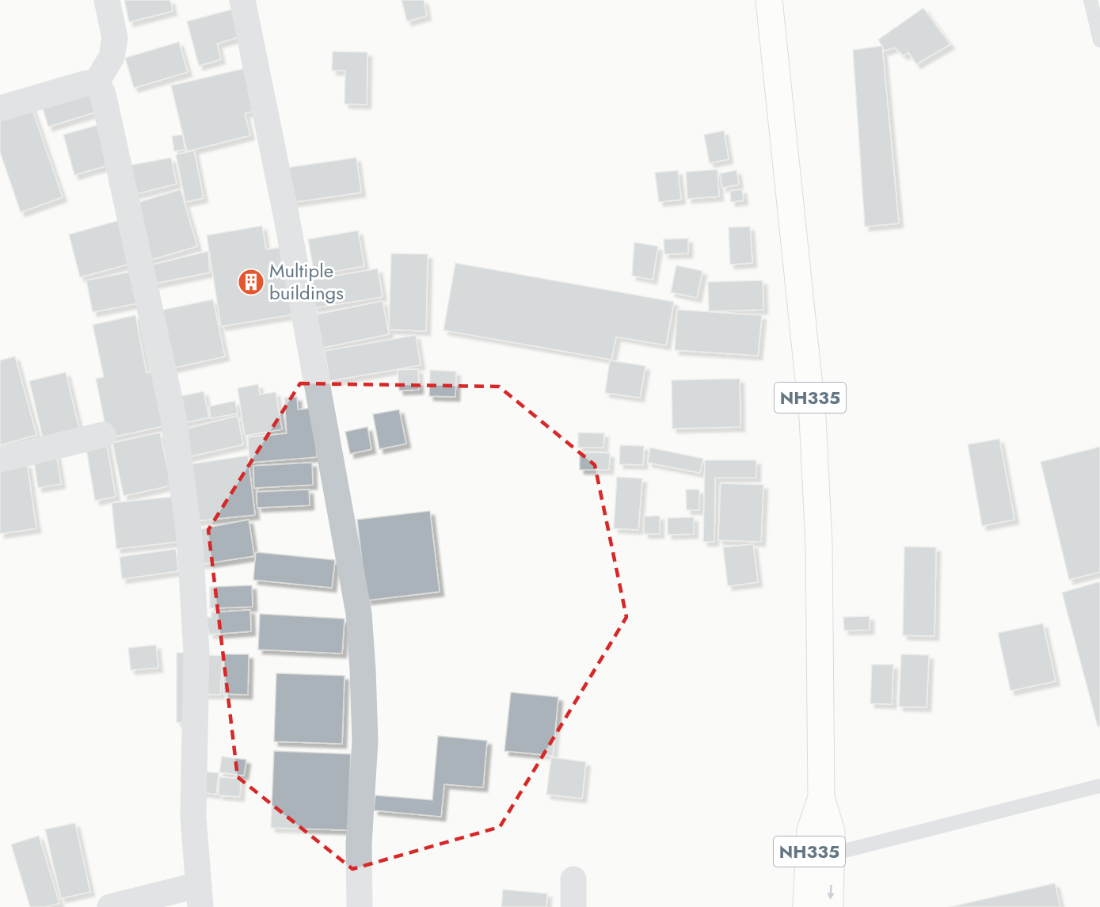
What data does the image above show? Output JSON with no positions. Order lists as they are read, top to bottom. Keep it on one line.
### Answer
{"streets":{"highway":["NH335"]},"places":{"building":["Multiple buildings"]}}
